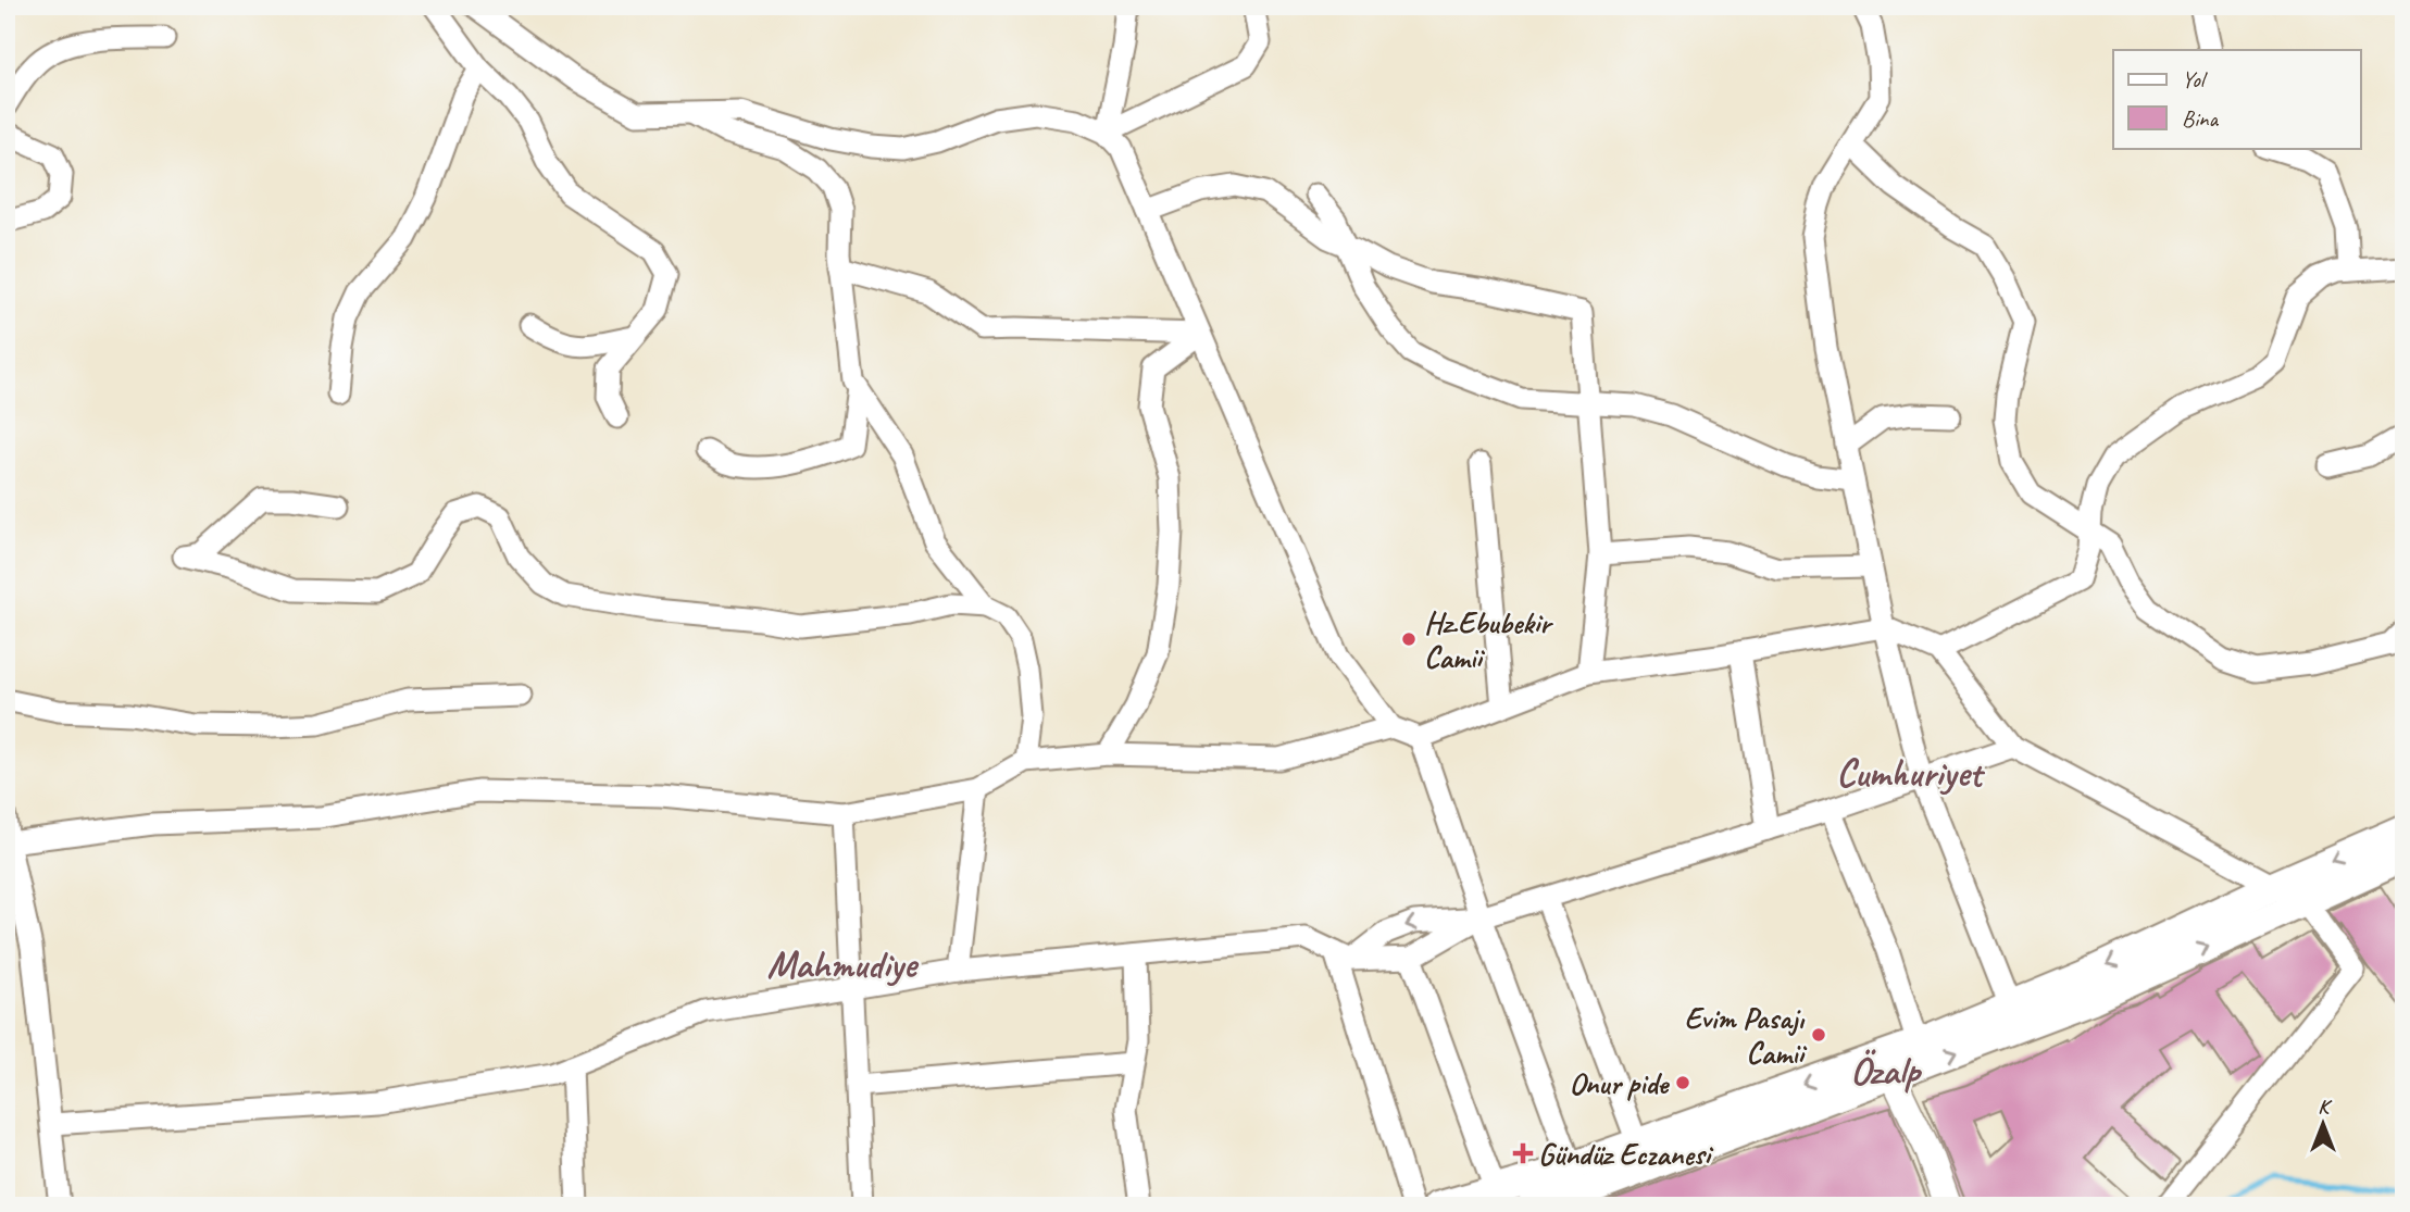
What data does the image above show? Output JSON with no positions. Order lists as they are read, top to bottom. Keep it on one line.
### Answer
{"districts":["Cumhuriyet","Mahmudiye","Özalp"],"places":{"other":["Hz.Ebubekir Camii","Evim Pasajı Camii","Onur pide"],"health":["Gündüz Eczanesi"]},"legend":["Yol","Bina"],"north":"top"}
